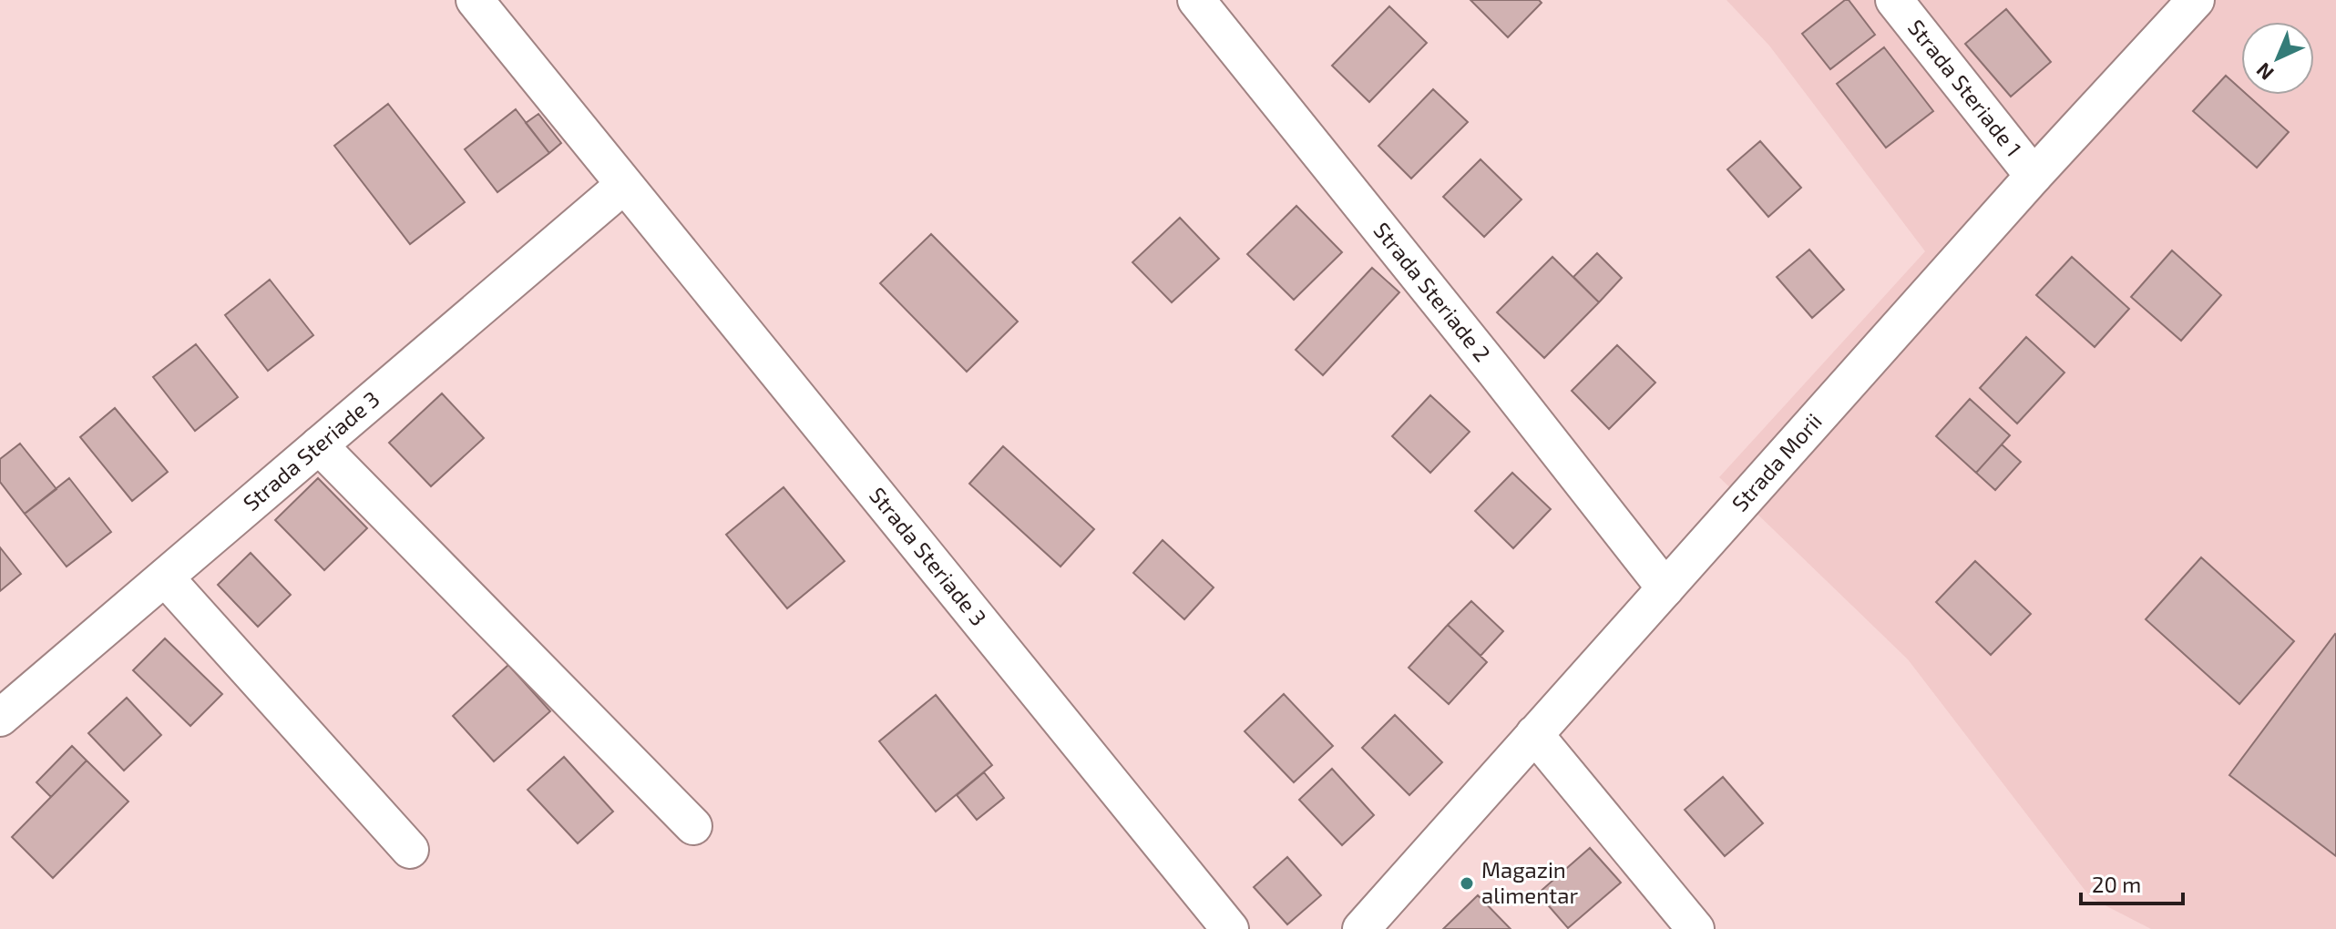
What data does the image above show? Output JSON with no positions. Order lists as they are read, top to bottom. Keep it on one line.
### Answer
{"streets":{"street":["Strada Steriade 1","Strada Steriade 2","Strada Steriade 3","Strada Morii"]},"crossings":[["Strada Steriade 1","Strada Morii"],["Strada Steriade 2","Strada Morii"]],"places":["Magazin alimentar"],"scale_bar":"20 m","north":"bottom left"}
